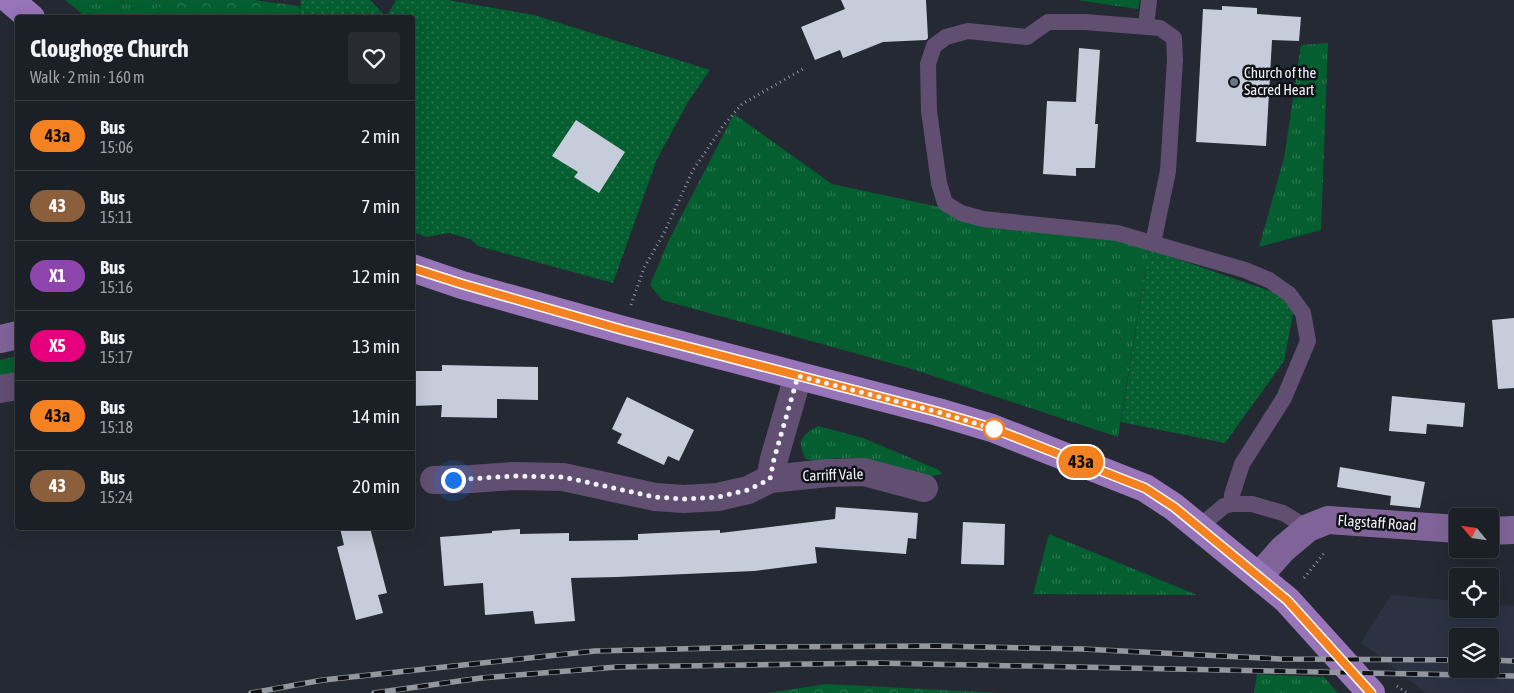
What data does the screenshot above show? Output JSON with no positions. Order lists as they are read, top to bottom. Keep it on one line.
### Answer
{"streets":{"street":["Carriff Vale","Flagstaff Road"]},"places":["Church of the Sacred Heart"],"lines":["bus line 43a"],"north":"top left","page":{"on_map":"43a","heading":["Cloughoge Church","Walk · 2 min · 160 m"],"list":[{"mark":"43a","name":"Bus","note":"15:06","value":"2 min"},{"mark":"43","name":"Bus","note":"15:11","value":"7 min"},{"mark":"X1","name":"Bus","note":"15:16","value":"12 min"},{"mark":"X5","name":"Bus","note":"15:17","value":"13 min"},{"mark":"43a","name":"Bus","note":"15:18","value":"14 min"},{"mark":"43","name":"Bus","note":"15:24","value":"20 min"}]}}
